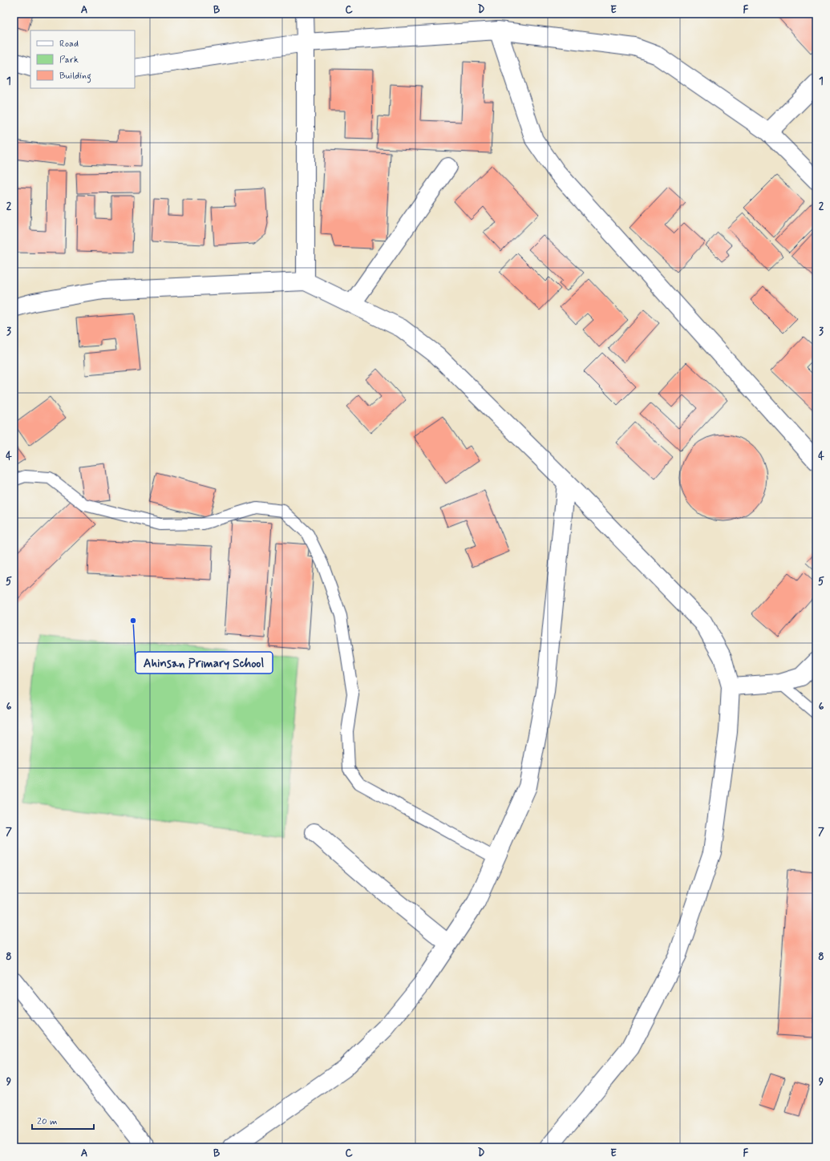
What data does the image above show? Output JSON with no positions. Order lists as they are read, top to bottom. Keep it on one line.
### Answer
{"places":["Ahinsan Primary School"],"legend":["Road","Park","Building"],"scale_bar":"20 m","grid":{"columns":["A","B","C","D","E","F"],"rows":["1","2","3","4","5","6","7","8","9"]}}
